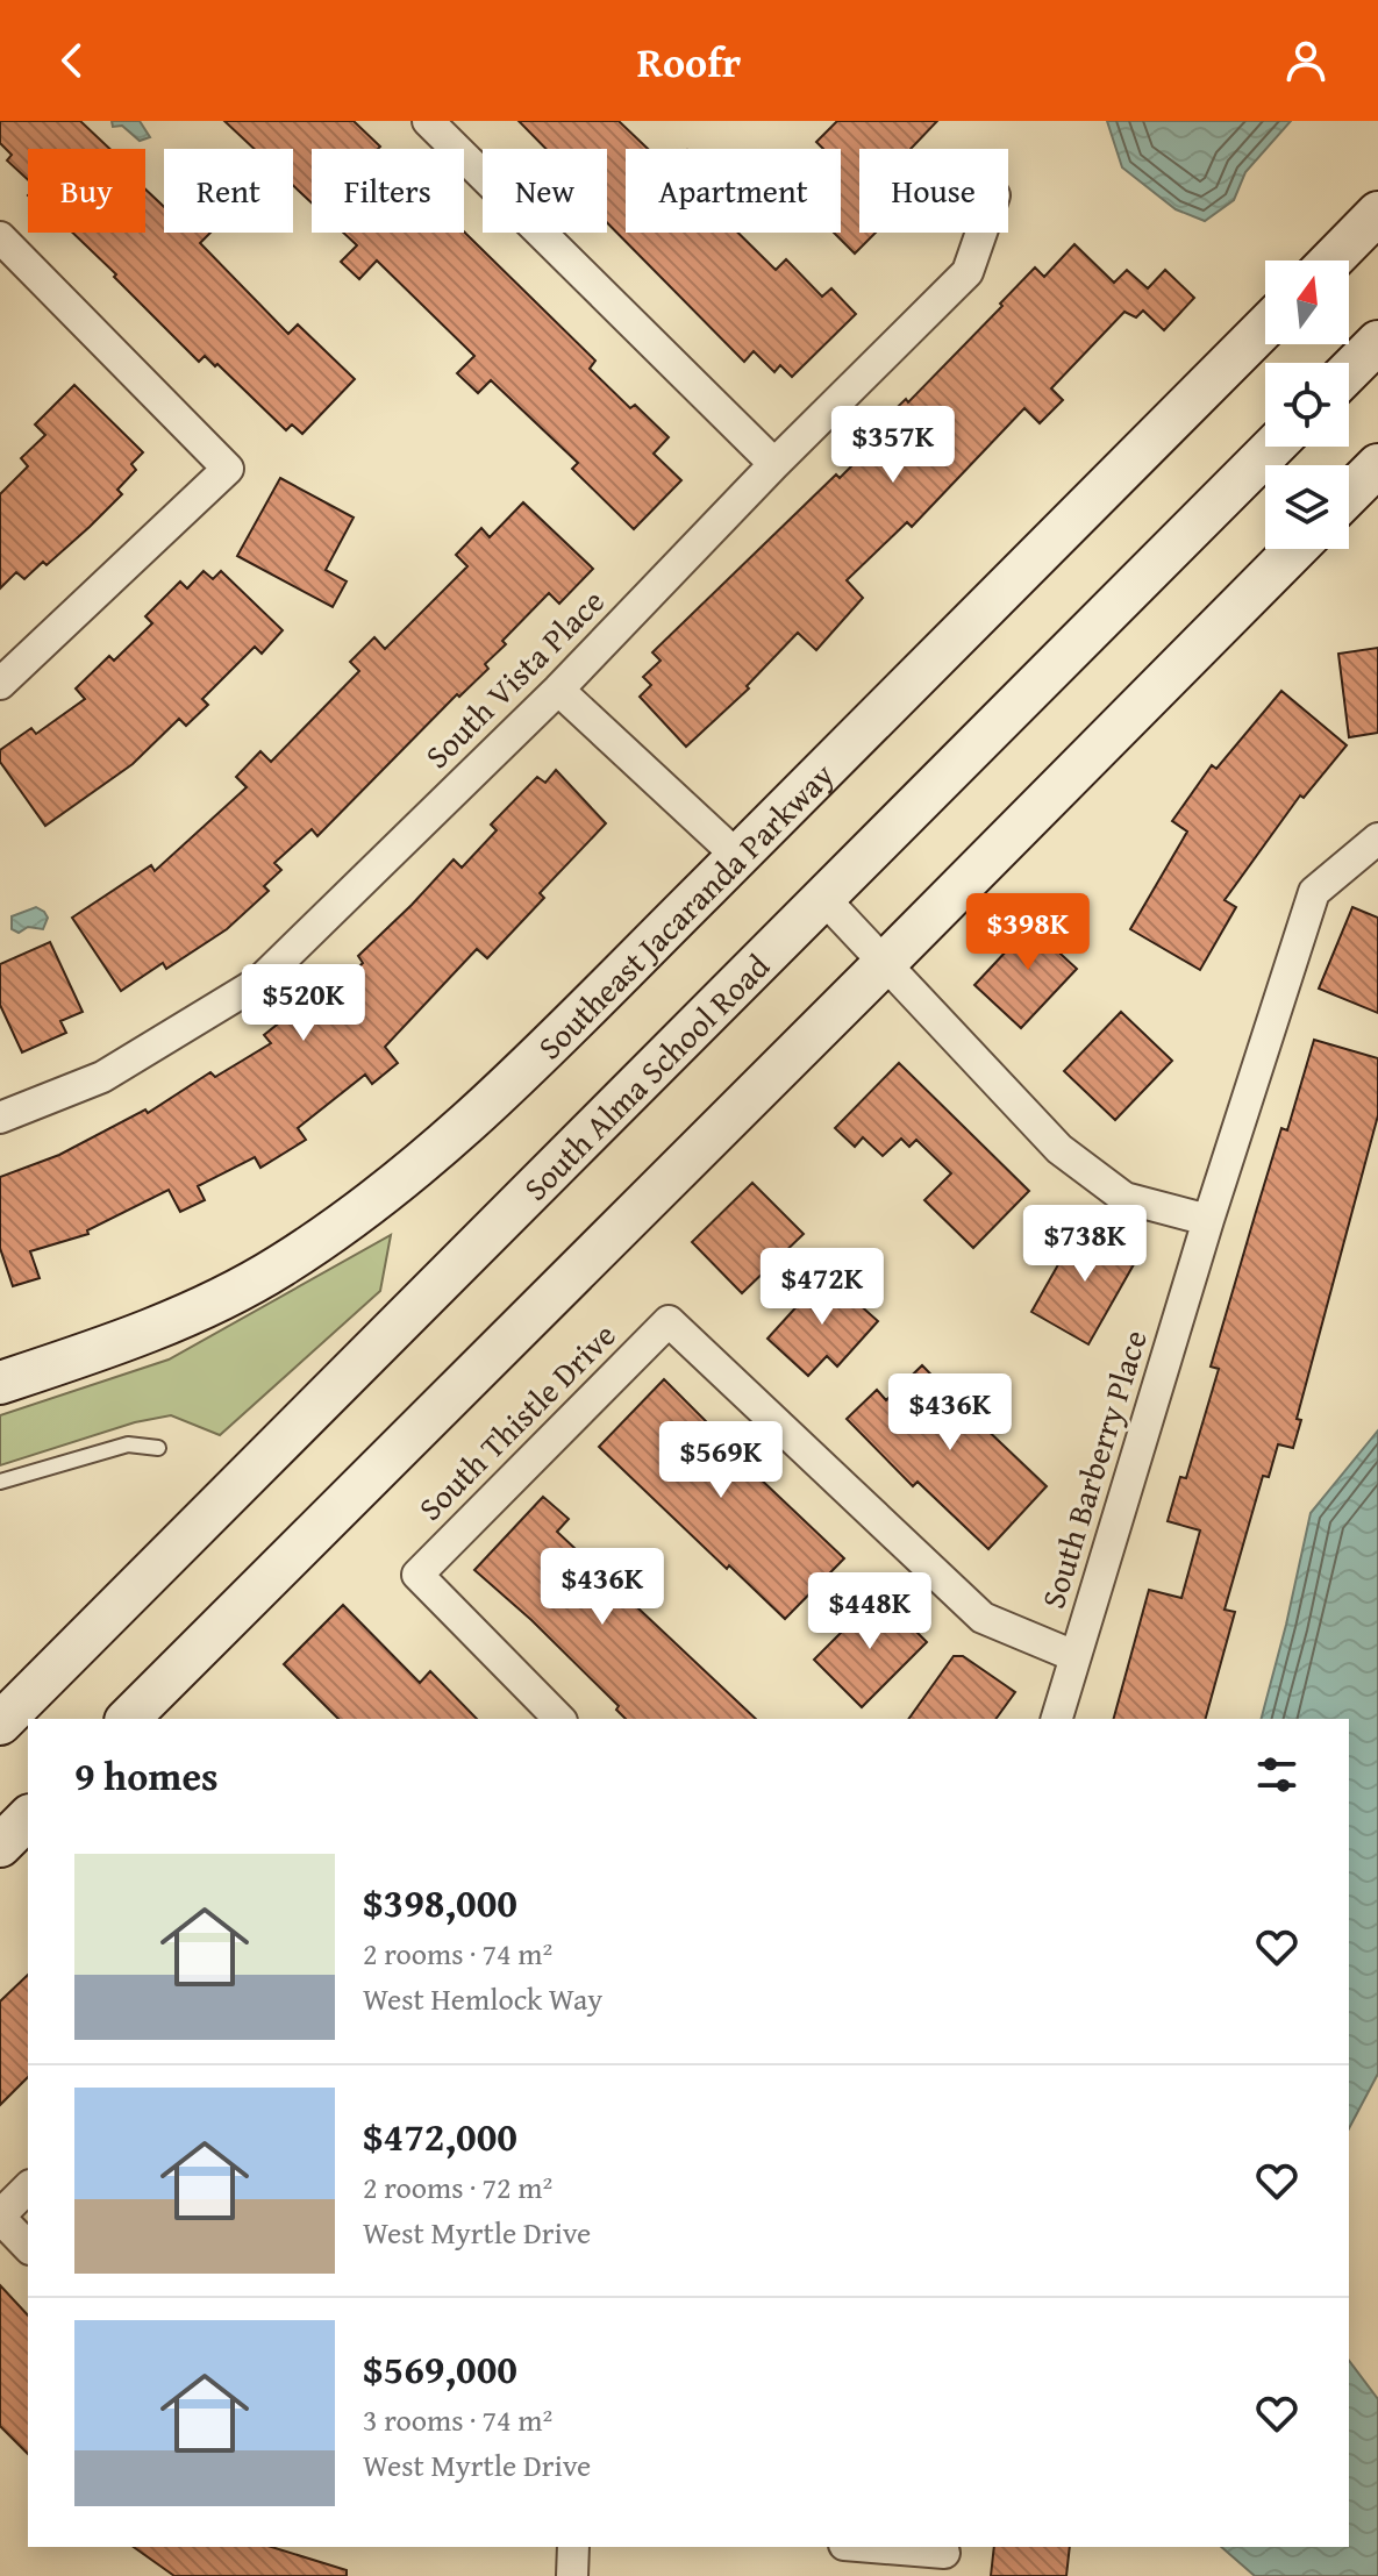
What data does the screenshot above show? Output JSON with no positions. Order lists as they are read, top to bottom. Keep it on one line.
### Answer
{"streets":{"main road":["Southeast Jacaranda Parkway","South Alma School Road"],"street":["South Vista Place","South Thistle Drive","South Barberry Place"]},"crossings":[["South Thistle Drive","South Barberry Place"]],"north":"top","page":{"header":"Roofr","chip":["Buy","Rent","Filters","New","Apartment","House"],"price":["$357K","$398K","$520K","$738K","$472K","$436K","$569K","$436K","$448K"],"heading":"9 homes","list":[{"name":"$398,000","note":"2 rooms · 74 m² · West Hemlock Way"},{"name":"$472,000","note":"2 rooms · 72 m² · West Myrtle Drive"},{"name":"$569,000","note":"3 rooms · 74 m² · West Myrtle Drive"}]}}
